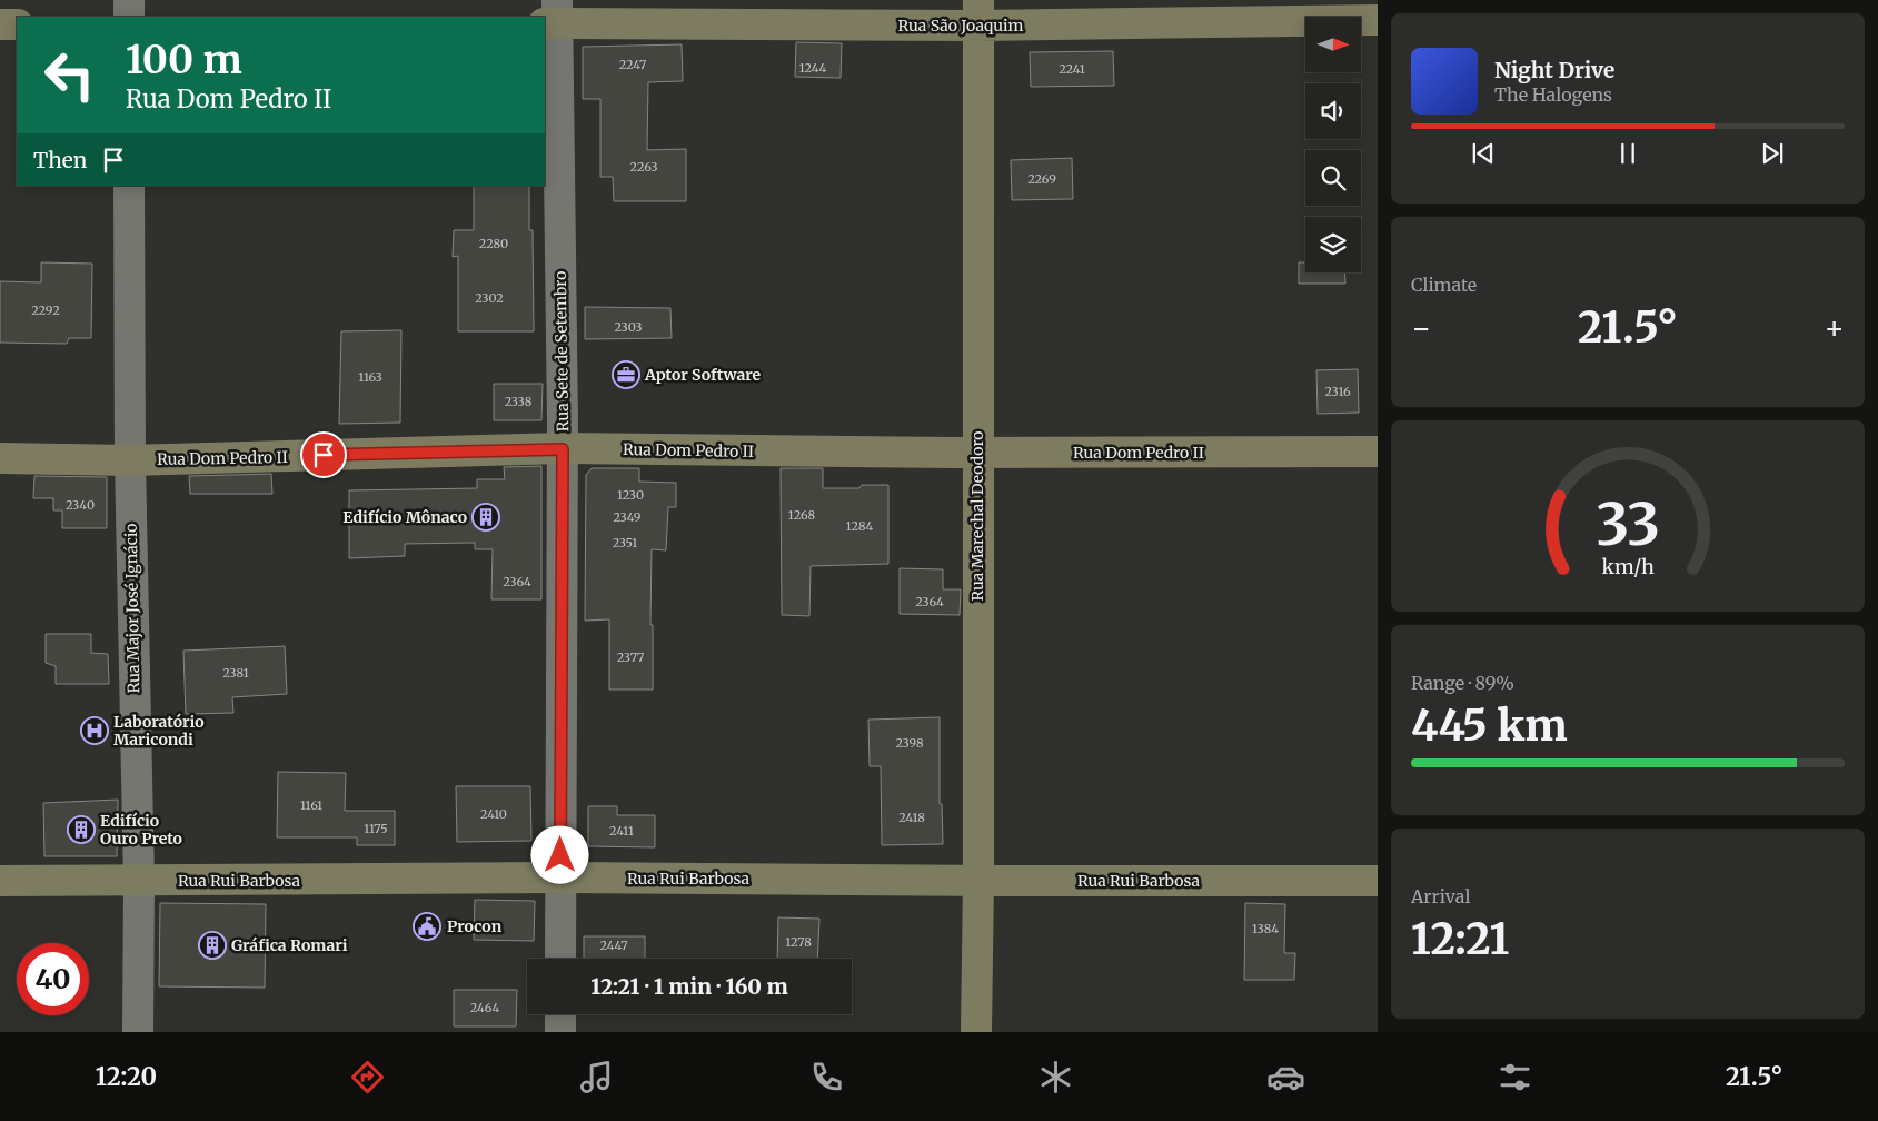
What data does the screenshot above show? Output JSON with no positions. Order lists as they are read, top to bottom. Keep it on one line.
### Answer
{"streets":{"main road":["Rua São Joaquim","Rua Dom Pedro II","Rua Marechal Deodoro","Rua Rui Barbosa"],"street":["Rua Sete de Setembro","Rua Major José Ignácio"]},"crossings":[["Rua São Joaquim","Rua Sete de Setembro"],["Rua São Joaquim","Rua Marechal Deodoro"],["Rua Sete de Setembro","Rua Dom Pedro II"],["Rua Sete de Setembro","Rua Rui Barbosa"],["Rua Dom Pedro II","Rua Marechal Deodoro"],["Rua Dom Pedro II","Rua Major José Ignácio"],["Rua Marechal Deodoro","Rua Rui Barbosa"],["Rua Major José Ignácio","Rua Rui Barbosa"]],"places":{"office":["Aptor Software"],"building":["Edifício Mônaco","Edifício Ouro Preto","Gráfica Romari"],"hospital":["Laboratório Maricondi"],"public building":["Procon"]},"house_numbers":["2247","1244","2241","2263","2269","2280","2302","2292","2303","1163","2316","2338","1230","2340","1268","2349","1284","2351","2364","2364","2377","2381","2398","1161","2410","2418","1175","2411","1384","1278","2447","2464"],"north":"right","page":{"turn":["100 m","Rua Dom Pedro II"],"song":["Night Drive","The Halogens"],"then":"Then","tile":["Climate",["Range · 89%","445 km"],["Arrival","12:21"]],"heat":["−","21.5°","+"],"limit":"40","trip":"12:21 · 1 min · 160 m","tabs":["12:20","21.5°"],"gauge":["33","km/h"]}}
